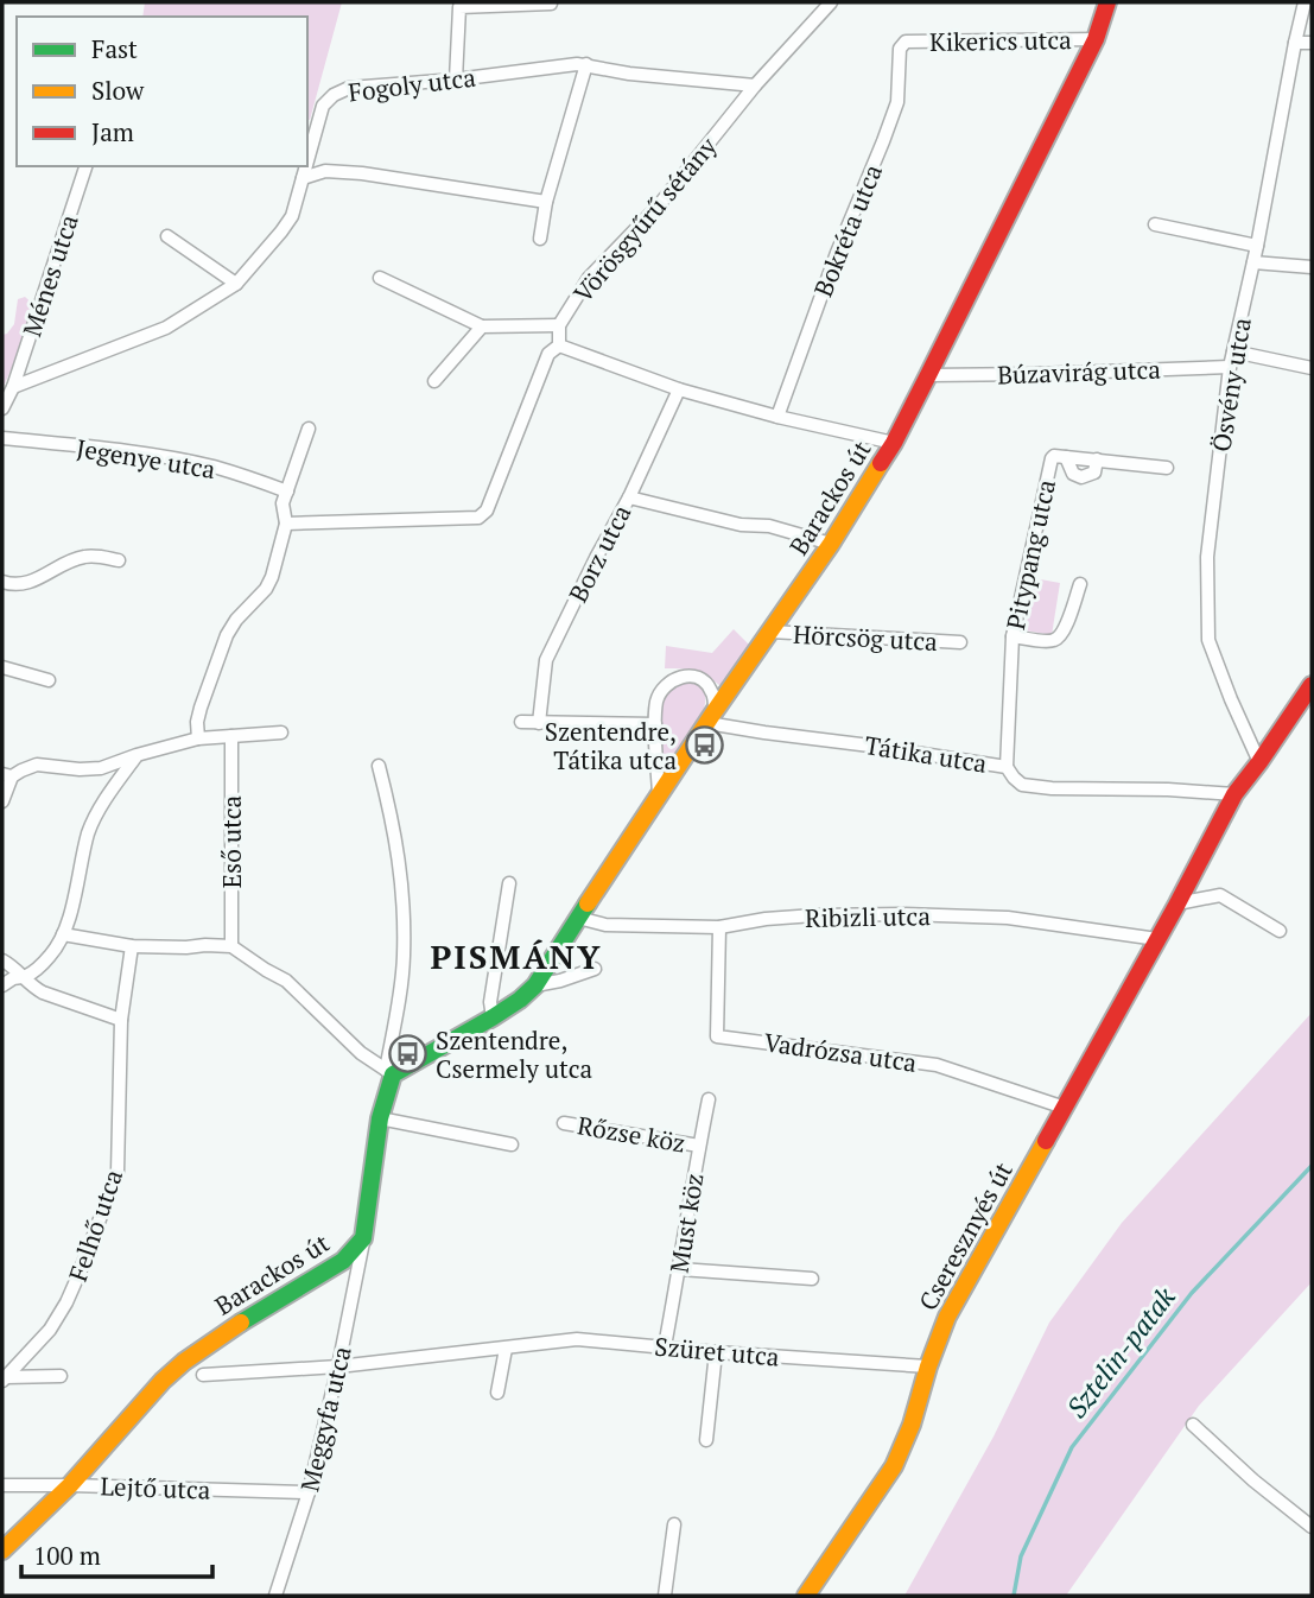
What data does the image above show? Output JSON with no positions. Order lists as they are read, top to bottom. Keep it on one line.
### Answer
{"streets":{"street":["Kikerics utca","Fogoly utca","Vörösgyűrű sétány","Bokréta utca","Ménes utca","Búzavirág utca","Ösvény utca","Jegenye utca","Barackos út","Borz utca","Pitypang utca","Hörcsög utca","Tátika utca","Eső utca","Ribizli utca","Vadrózsa utca","Rőzse köz","Must köz","Felhő utca","Cseresznyés út","Szüret utca","Meggyfa utca","Lejtő utca"]},"crossings":[["Kikerics utca","Bokréta utca"],["Kikerics utca","Barackos út"],["Fogoly utca","Vörösgyűrű sétány"],["Fogoly utca","Ménes utca"],["Búzavirág utca","Ösvény utca"],["Búzavirág utca","Barackos út"],["Ösvény utca","Cseresznyés út"],["Barackos út","Hörcsög utca"],["Barackos út","Tátika utca"],["Barackos út","Ribizli utca"],["Barackos út","Meggyfa utca"],["Barackos út","Lejtő utca"],["Pitypang utca","Tátika utca"],["Tátika utca","Cseresznyés út"],["Ribizli utca","Vadrózsa utca"],["Ribizli utca","Cseresznyés út"],["Vadrózsa utca","Cseresznyés út"],["Rőzse köz","Must köz"],["Must köz","Szüret utca"],["Cseresznyés út","Szüret utca"],["Szüret utca","Meggyfa utca"],["Meggyfa utca","Lejtő utca"]],"districts":["PISMÁNY"],"water":["Sztelin-patak"],"places":{"bus stop":["Szentendre, Tátika utca","Szentendre, Csermely utca"]},"legend":["Fast","Slow","Jam"],"scale_bar":"100 m"}
